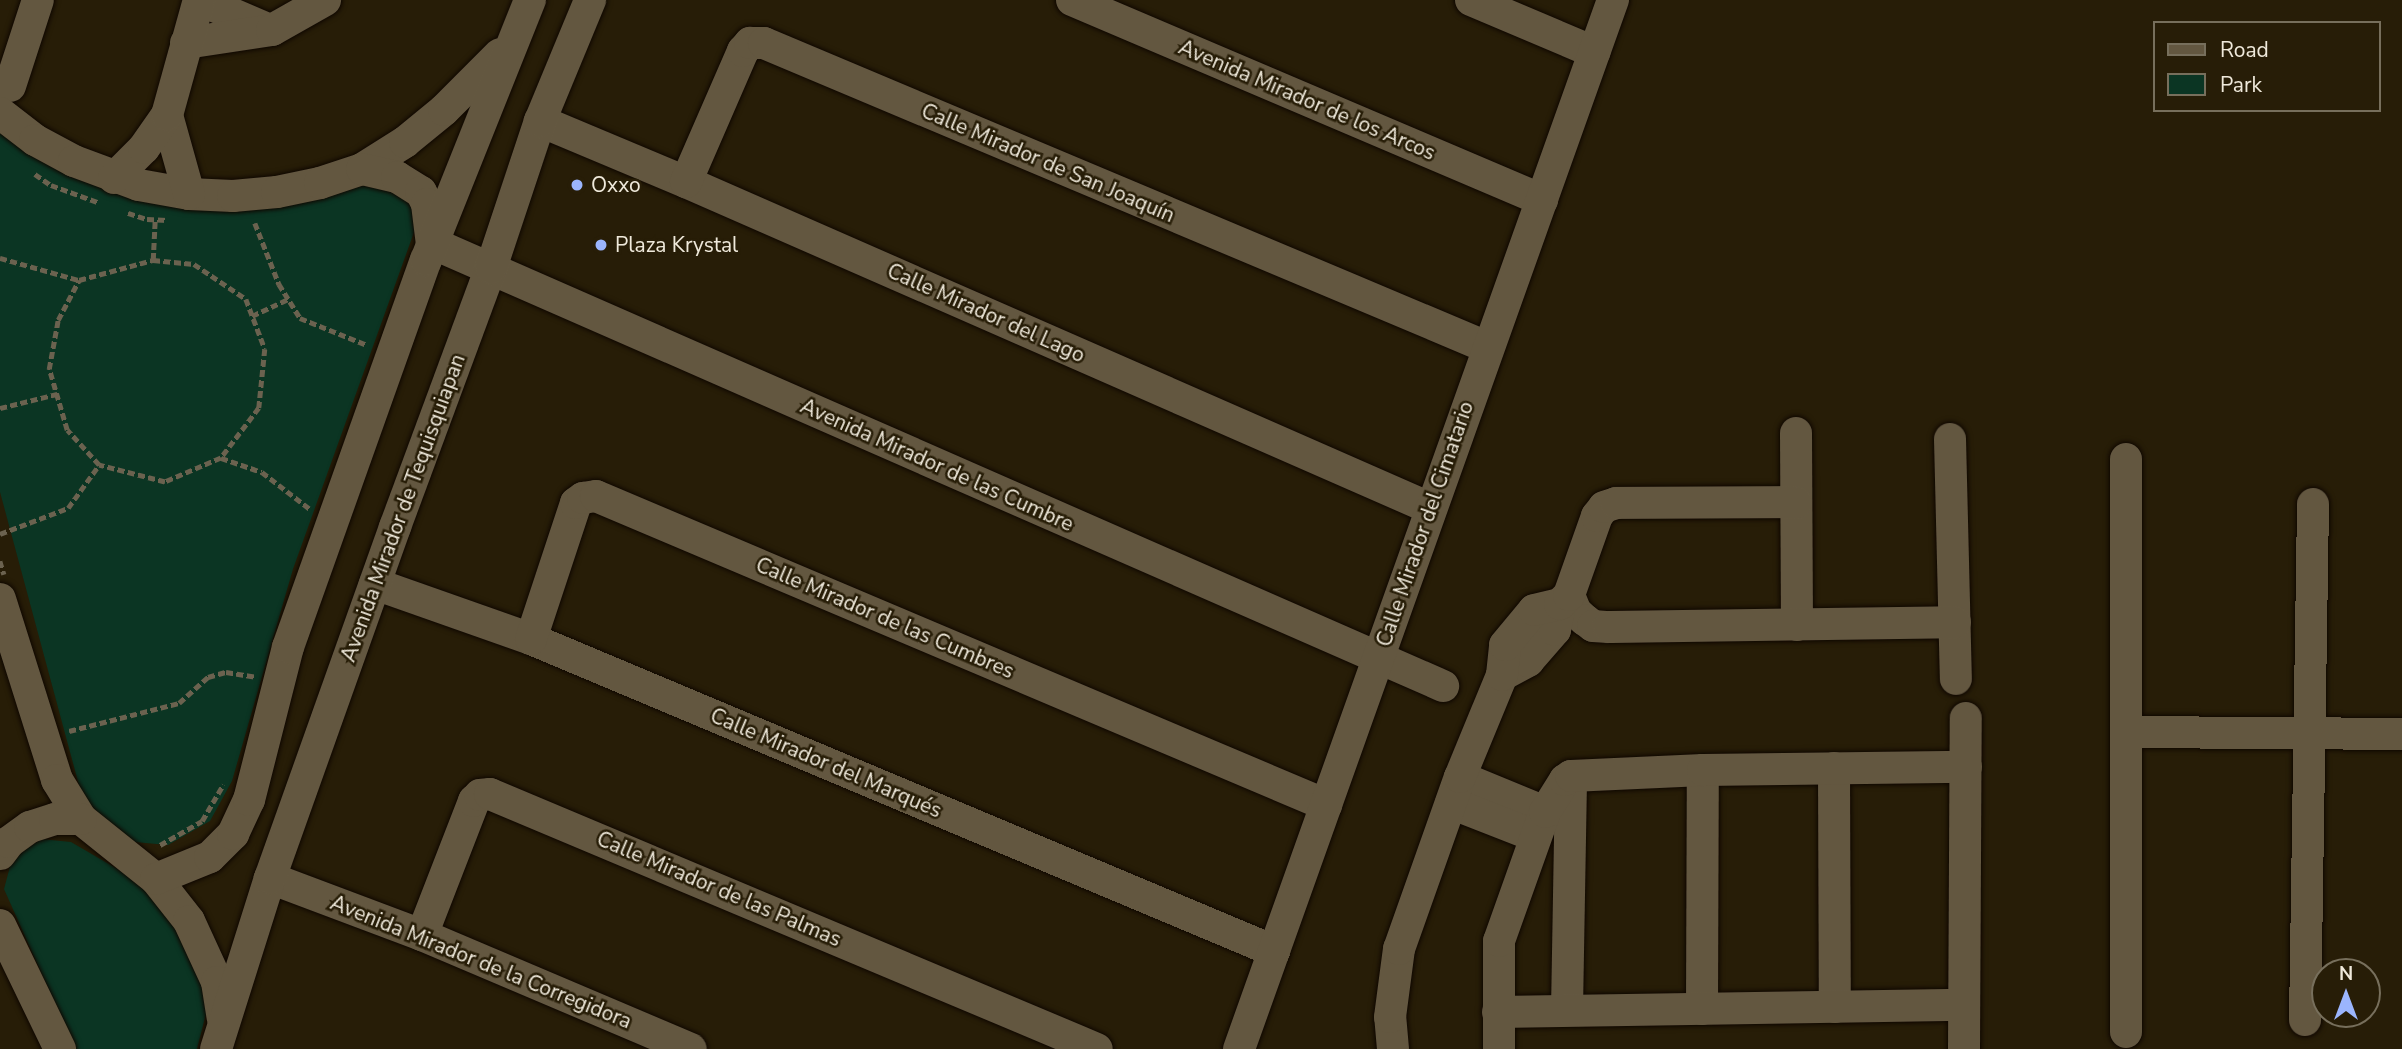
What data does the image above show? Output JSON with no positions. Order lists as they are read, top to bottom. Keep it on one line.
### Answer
{"streets":{"street":["Avenida Mirador de los Arcos","Calle Mirador de San Joaquín","Calle Mirador del Lago","Avenida Mirador de las Cumbre","Avenida Mirador de Tequisquiapan","Calle Mirador del Cimatario","Calle Mirador de las Cumbres","Calle Mirador del Marqués","Calle Mirador de las Palmas","Avenida Mirador de la Corregidora"]},"crossings":[["Avenida Mirador de los Arcos","Calle Mirador del Cimatario"],["Calle Mirador de San Joaquín","Calle Mirador del Lago"],["Calle Mirador de San Joaquín","Calle Mirador del Cimatario"],["Calle Mirador del Lago","Avenida Mirador de Tequisquiapan"],["Calle Mirador del Lago","Calle Mirador del Cimatario"],["Avenida Mirador de las Cumbre","Avenida Mirador de Tequisquiapan"],["Avenida Mirador de las Cumbre","Calle Mirador del Cimatario"],["Avenida Mirador de Tequisquiapan","Calle Mirador del Marqués"],["Avenida Mirador de Tequisquiapan","Avenida Mirador de la Corregidora"],["Calle Mirador del Cimatario","Calle Mirador de las Cumbres"],["Calle Mirador del Cimatario","Calle Mirador del Marqués"],["Calle Mirador de las Cumbres","Calle Mirador del Marqués"],["Calle Mirador de las Palmas","Avenida Mirador de la Corregidora"]],"places":["Oxxo","Plaza Krystal"],"legend":["Road","Park"],"north":"top"}
